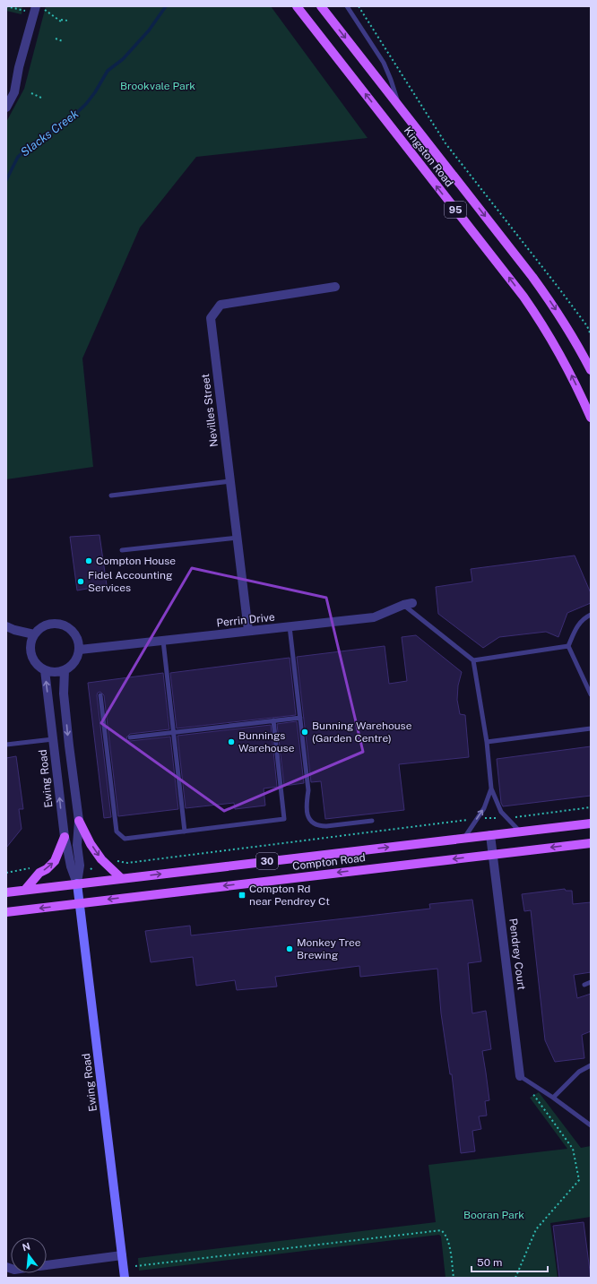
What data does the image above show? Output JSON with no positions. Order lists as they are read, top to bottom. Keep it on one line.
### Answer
{"streets":{"main road":["Kingston Road","95","Ewing Road","30","Compton Road"],"street":["Nevilles Street","Perrin Drive","Pendrey Court"]},"crossings":[["Nevilles Street","Perrin Drive"],["Perrin Drive","Ewing Road"],["Ewing Road","Compton Road"],["Compton Road","Pendrey Court"]],"water":["Slacks Creek"],"parks":["Brookvale Park","Booran Park"],"places":{"other":["Compton House","Fidel Accounting Services","Bunning Warehouse (Garden Centre)","Bunnings Warehouse","Monkey Tree Brewing"],"transit":["Compton Rd near Pendrey Ct"]},"scale_bar":"50 m","north":"top"}
